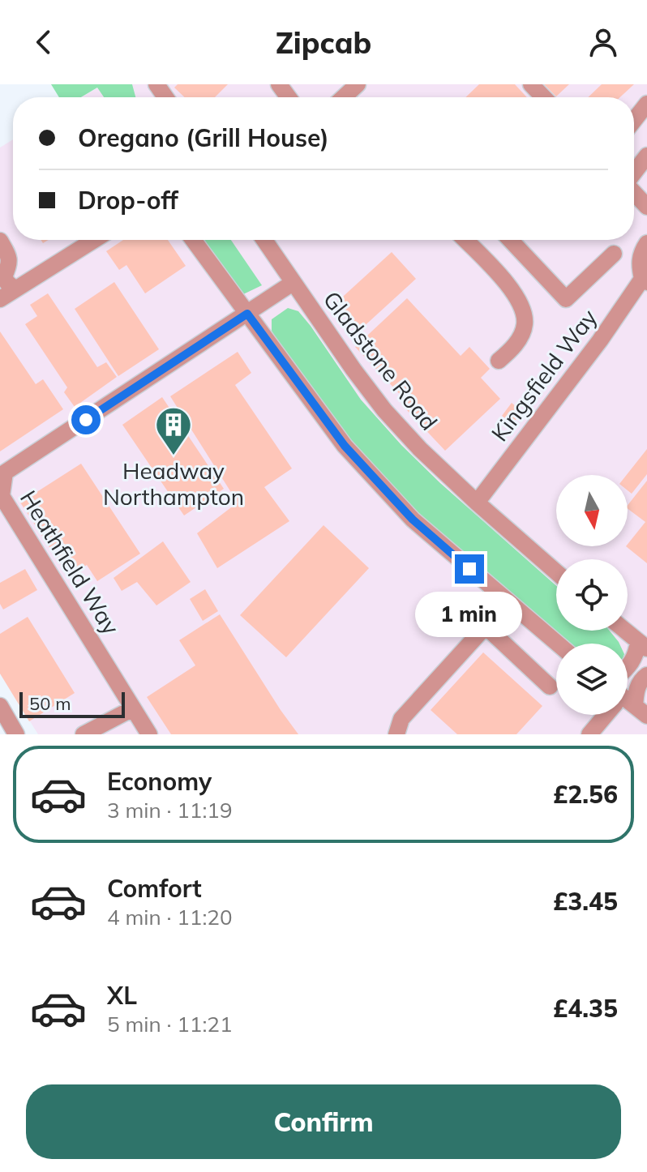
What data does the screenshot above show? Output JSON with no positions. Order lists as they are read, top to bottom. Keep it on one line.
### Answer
{"streets":{"street":["Gladstone Road","Kingsfield Way","Heathfield Way"]},"crossings":[["Gladstone Road","Kingsfield Way"],["Gladstone Road","Heathfield Way"]],"places":{"building":["Headway Northampton"]},"scale_bar":"50 m","north":"bottom","page":{"header":"Zipcab","banner":["Oregano (Grill House)","Drop-off"],"bubble":"1 min","scale":"50 m","list":[{"name":"Economy","note":"3 min · 11:19","value":"£2.56"},{"name":"Comfort","note":"4 min · 11:20","value":"£3.45"},{"name":"XL","note":"5 min · 11:21","value":"£4.35"}],"buttons":"Confirm"}}
